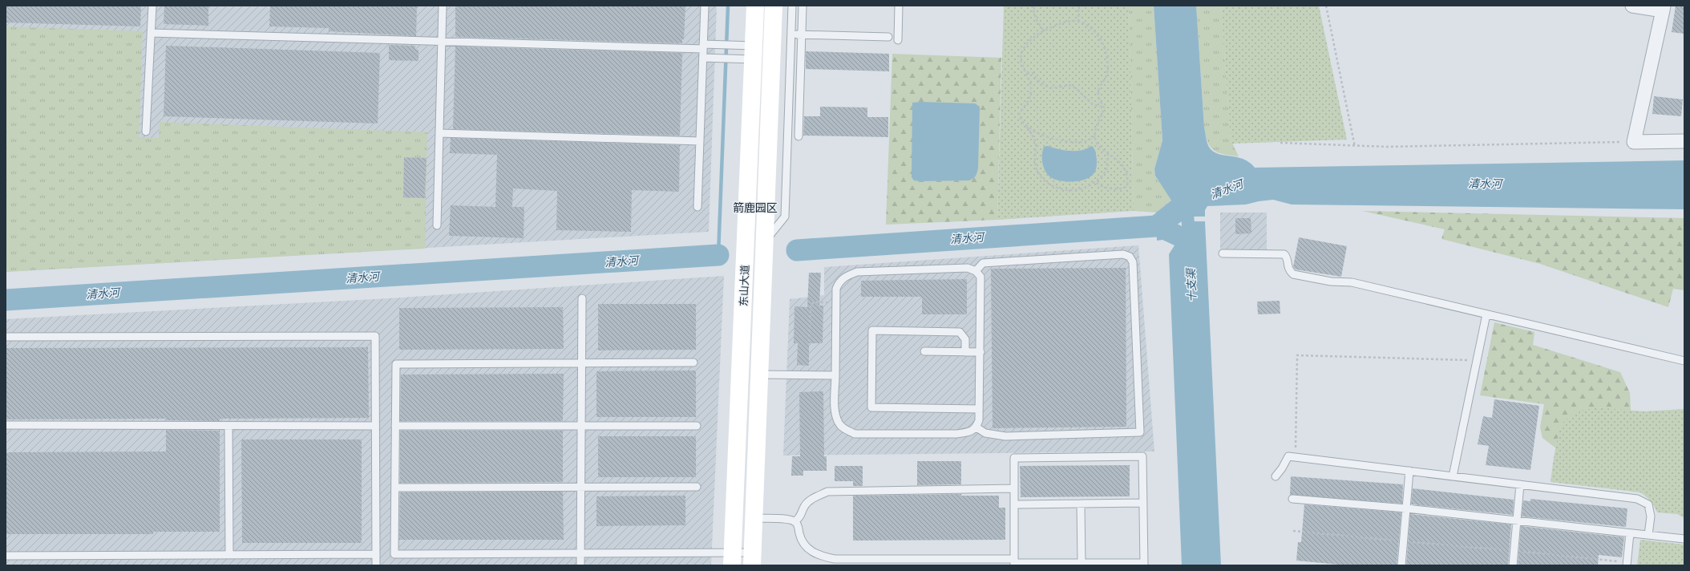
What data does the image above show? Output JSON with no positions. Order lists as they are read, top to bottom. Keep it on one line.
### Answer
{"streets":{"main road":["东山大道"]},"districts":["箭鹿园区"],"water":["清水河","十支渠"]}
